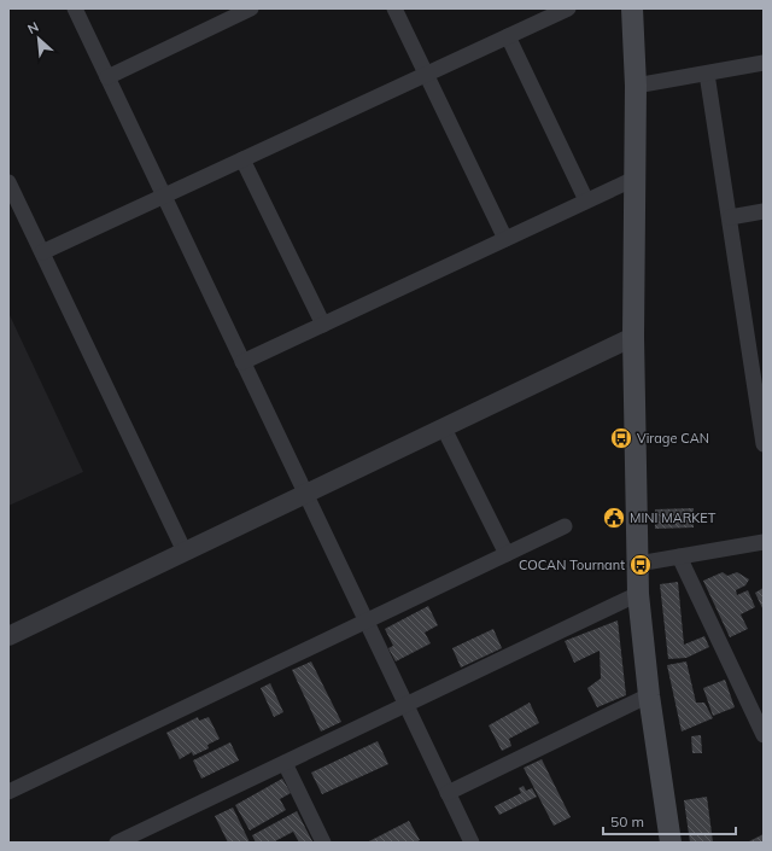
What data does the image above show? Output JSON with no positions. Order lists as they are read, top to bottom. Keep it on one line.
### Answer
{"places":{"bus stop":["Virage CAN","COCAN Tournant"],"public building":["MINI MARKET"]},"scale_bar":"50 m","north":"top left"}
